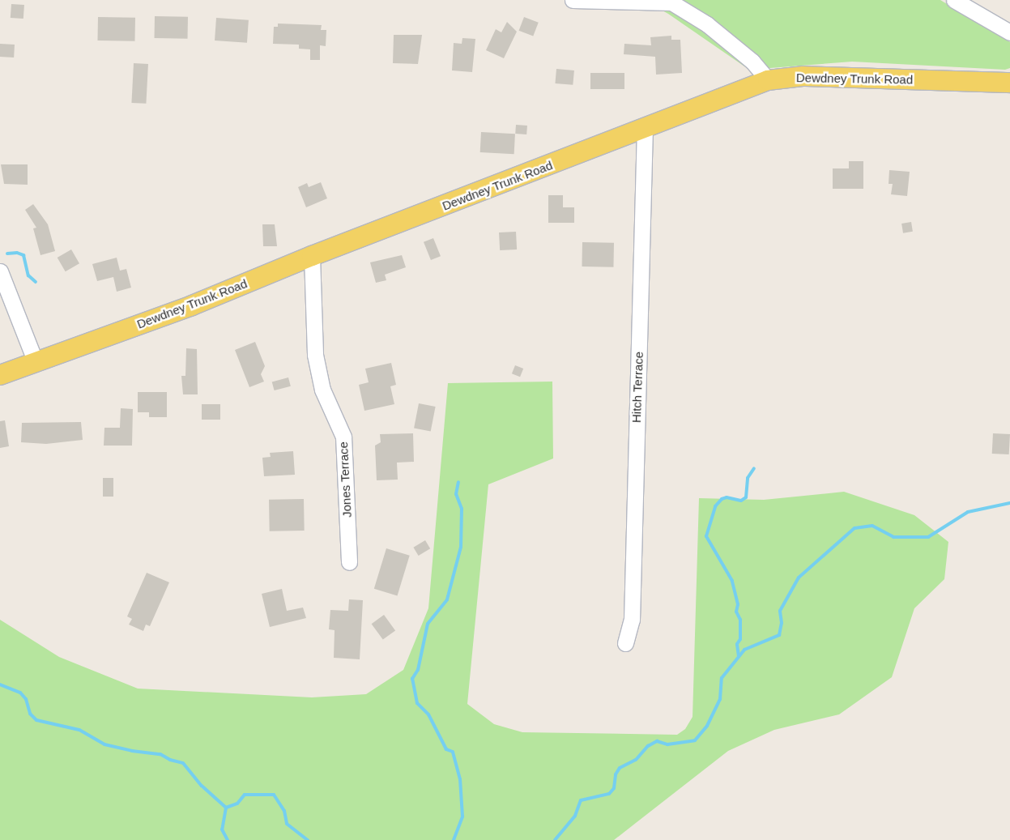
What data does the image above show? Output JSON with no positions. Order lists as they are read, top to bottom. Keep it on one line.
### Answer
{"streets":{"main road":["Dewdney Trunk Road"],"street":["Hitch Terrace","Jones Terrace"]},"crossings":[["Dewdney Trunk Road","Hitch Terrace"],["Dewdney Trunk Road","Jones Terrace"]]}
